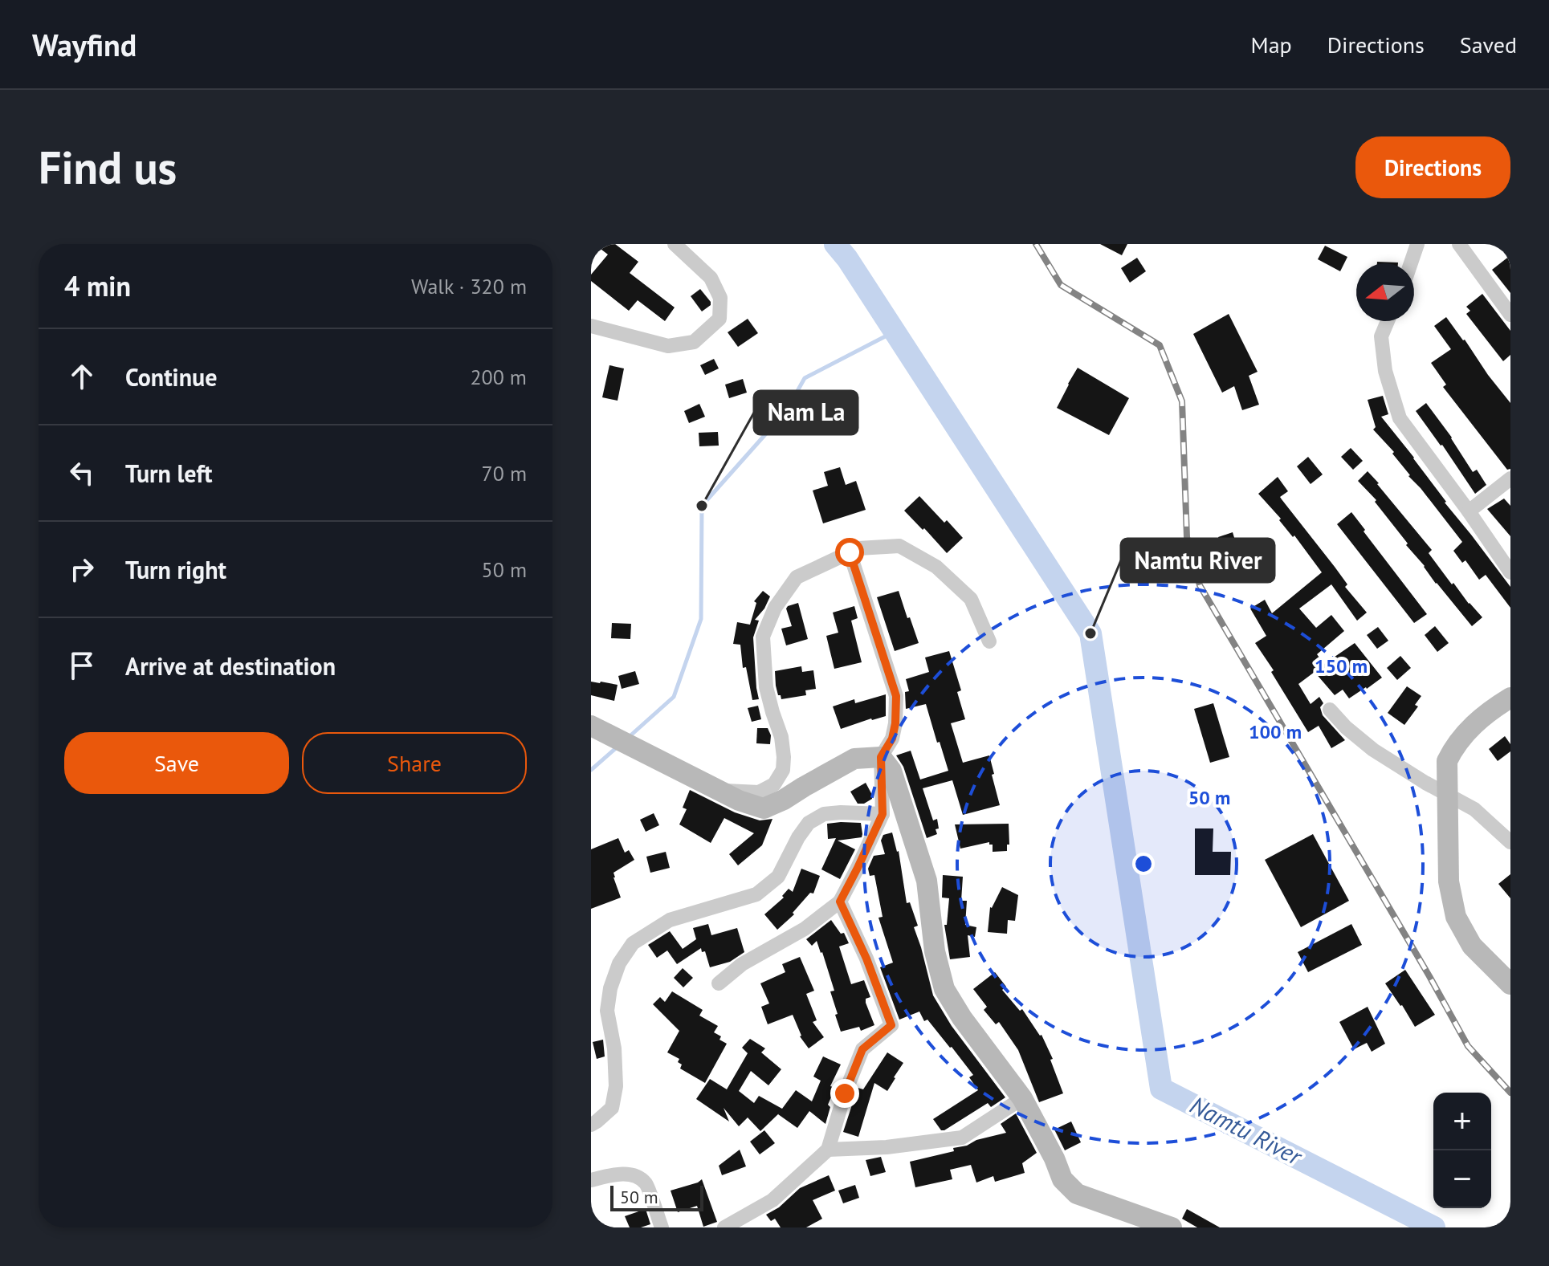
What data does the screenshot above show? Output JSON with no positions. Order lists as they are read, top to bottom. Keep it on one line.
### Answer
{"water":["Namtu River"],"places":["Nam La","Namtu River"],"scale_bar":"50 m","north":"left","page":{"header":"Wayfind","nav":["Map","Directions","Saved"],"buttons":["Directions",["Save","Share"]],"title":"Find us","heading":["4 min","Walk · 320 m"],"list":[["Continue","200 m"],["Turn left","70 m"],["Turn right","50 m"],"Arrive at destination"],"map_buttons":["+","−"],"scale":"50 m"},"rings":["150 m","100 m","50 m"]}
